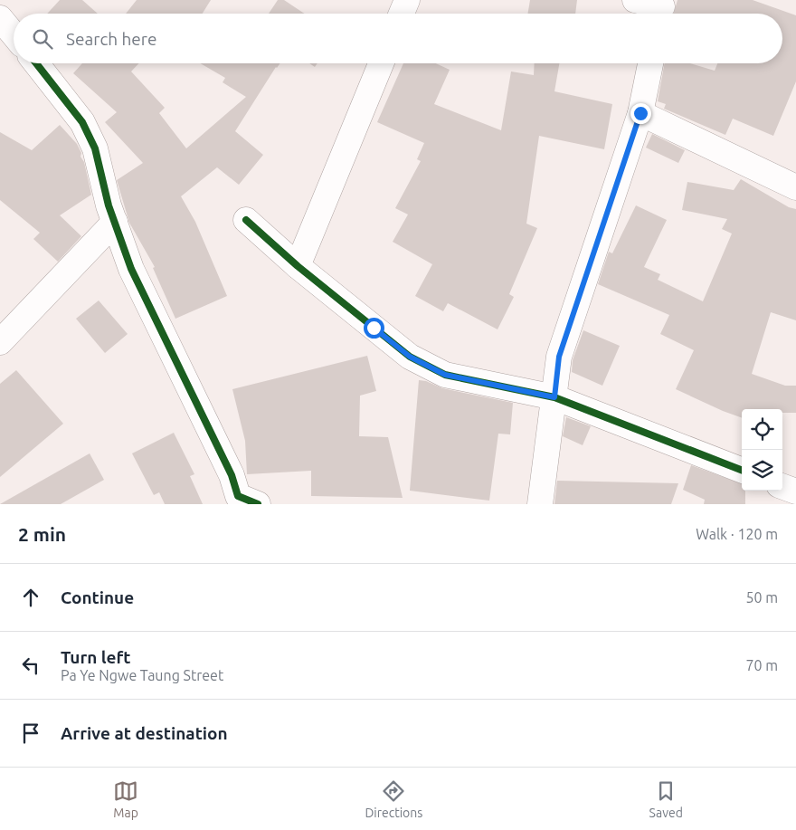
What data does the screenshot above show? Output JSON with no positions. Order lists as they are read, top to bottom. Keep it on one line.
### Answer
{"page":{"search":"Search here","heading":["2 min","Walk · 120 m"],"list":[["Continue","50 m"],["Turn left","Pa Ye Ngwe Taung Street","70 m"],"Arrive at destination"],"nav":["Map","Directions","Saved"]}}
